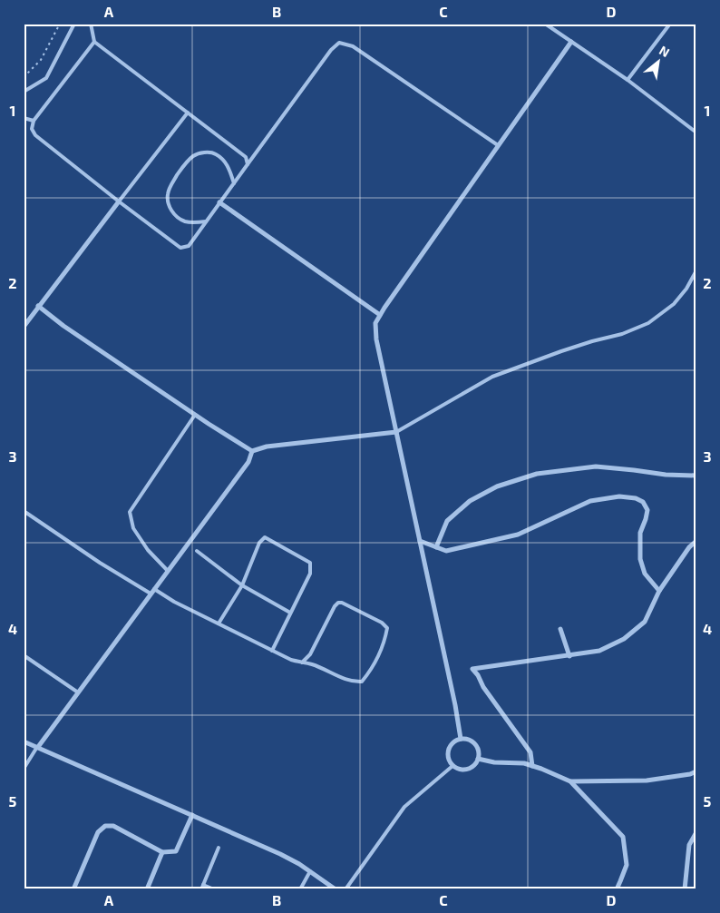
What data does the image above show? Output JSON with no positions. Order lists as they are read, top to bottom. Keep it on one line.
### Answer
{"north":"top right","grid":{"columns":["A","B","C","D"],"rows":["1","2","3","4","5"]}}
